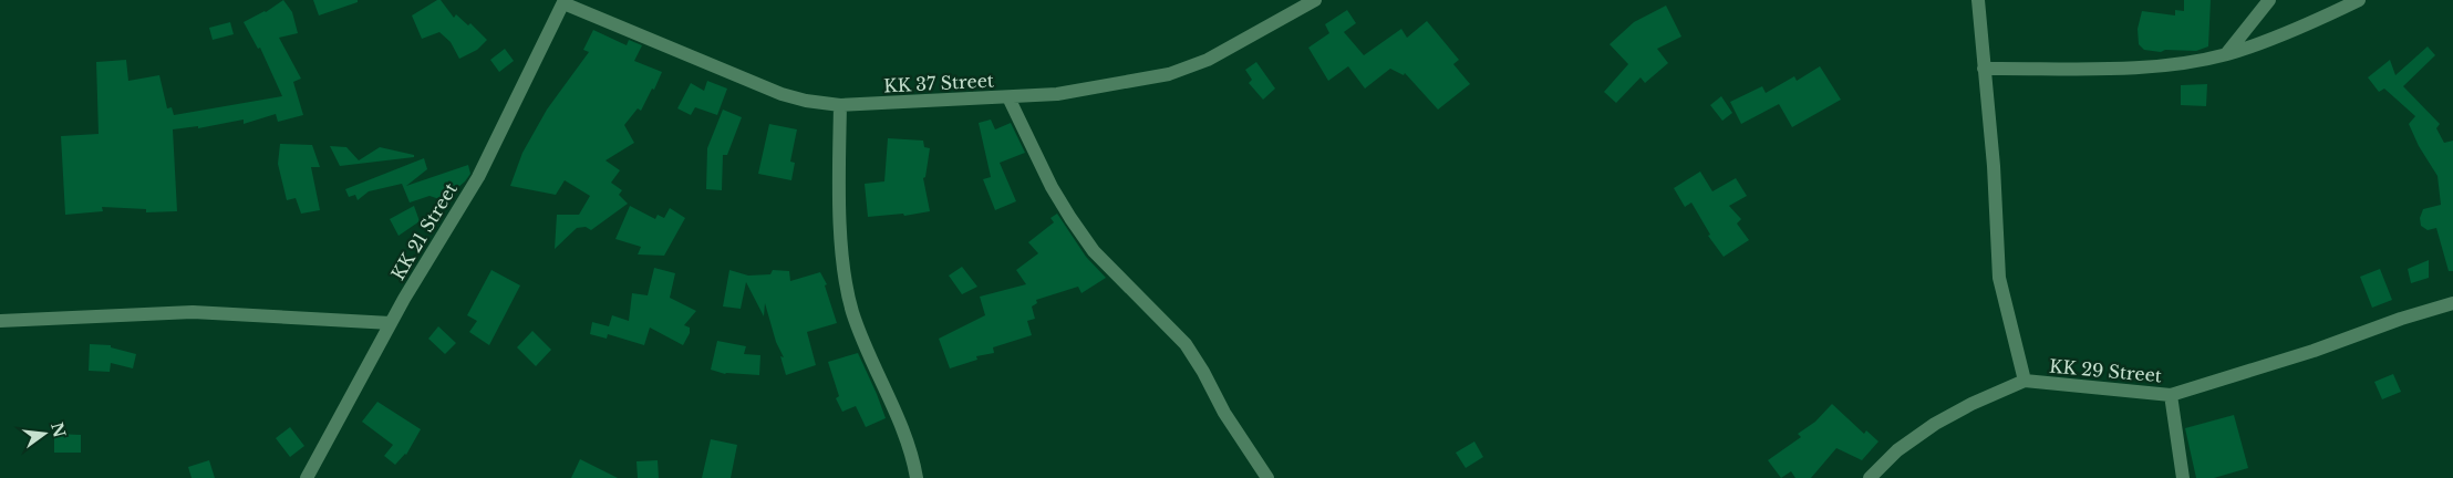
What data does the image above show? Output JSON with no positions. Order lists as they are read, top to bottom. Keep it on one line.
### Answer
{"streets":{"street":["KK 37 Street","KK 21 Street","KK 29 Street"]},"crossings":[["KK 37 Street","KK 21 Street"]],"north":"right"}
